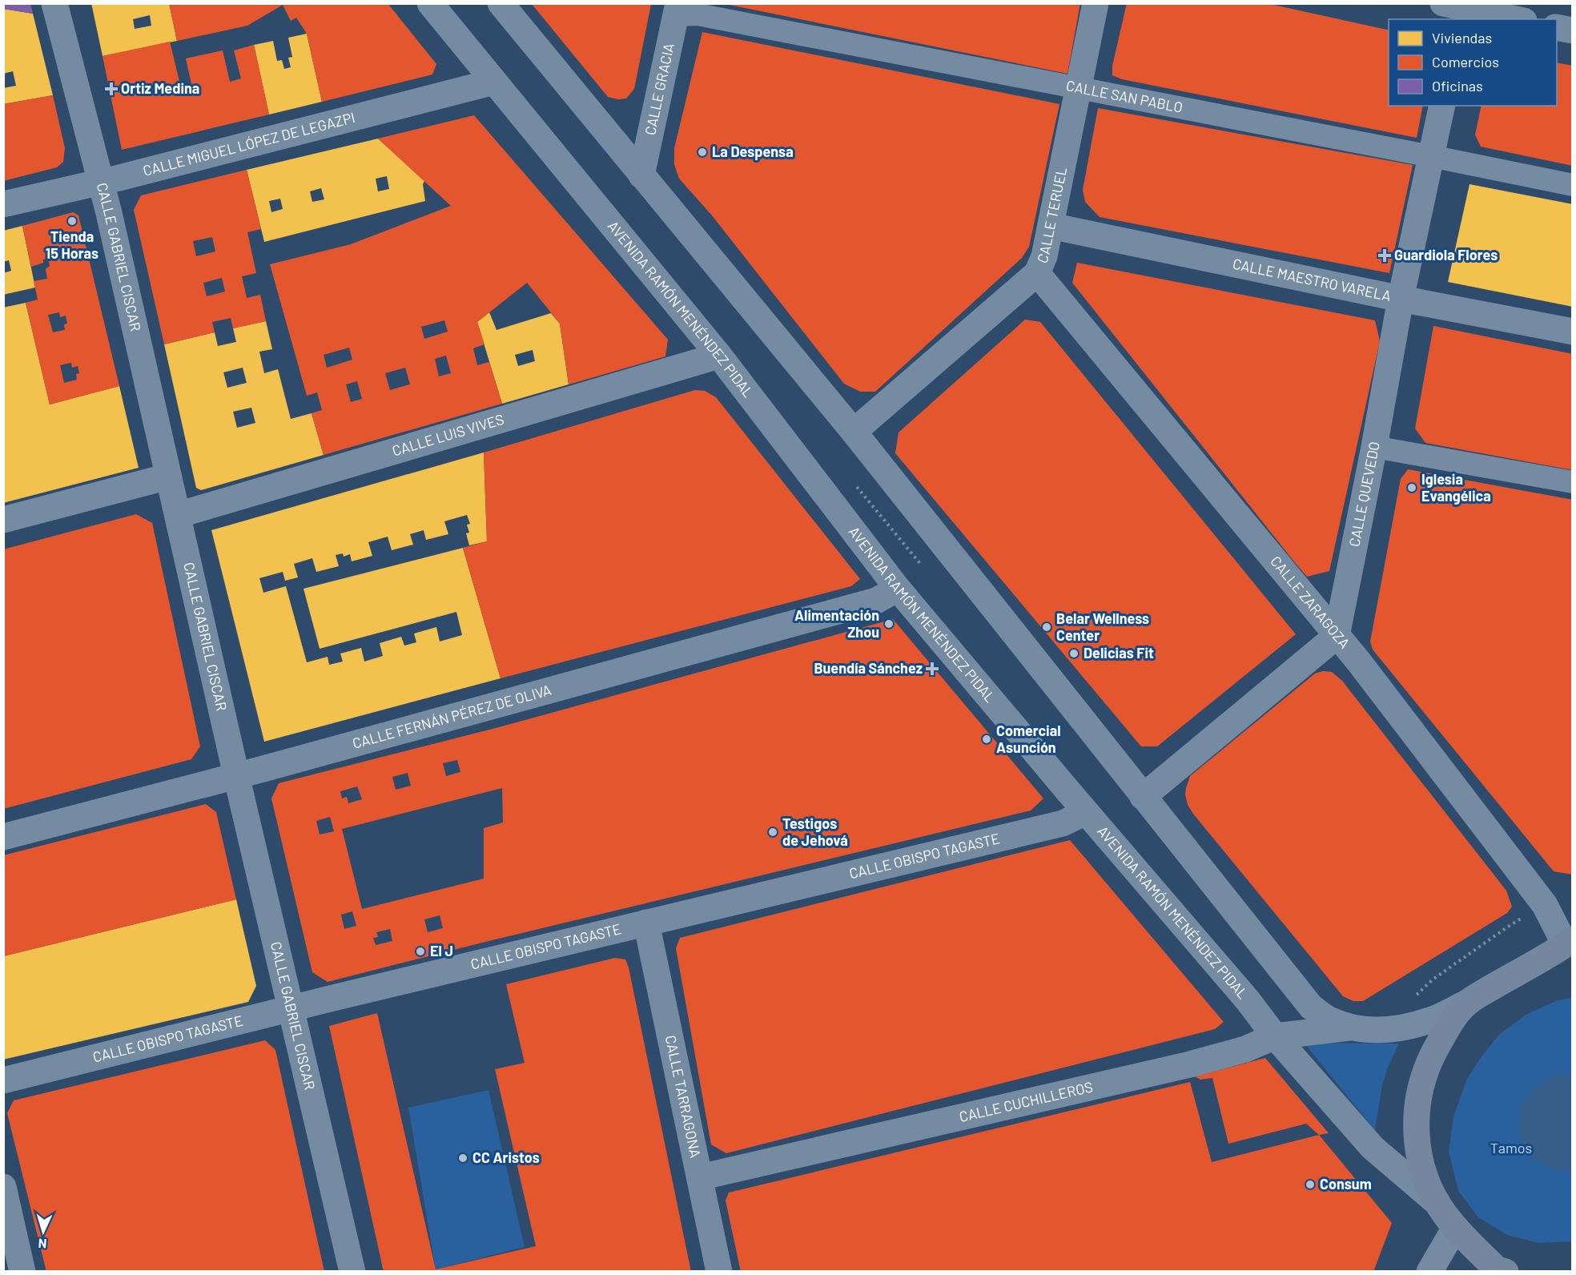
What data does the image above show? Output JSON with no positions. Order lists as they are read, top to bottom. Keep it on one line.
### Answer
{"streets":{"street":["CALLE GRACIA","CALLE SAN PABLO","CALLE MIGUEL LÓPEZ DE LEGAZPI","CALLE TERUEL","CALLE GABRIEL CISCAR","CALLE MAESTRO VARELA","AVENIDA RAMÓN MENÉNDEZ PIDAL","CALLE LUIS VIVES","CALLE QUEVEDO","CALLE ZARAGOZA","CALLE FERNÁN PÉREZ DE OLIVA","CALLE OBISPO TAGASTE","CALLE TARRAGONA","CALLE CUCHILLEROS"]},"crossings":[["CALLE GRACIA","CALLE SAN PABLO"],["CALLE SAN PABLO","CALLE TERUEL"],["CALLE SAN PABLO","CALLE QUEVEDO"],["CALLE MIGUEL LÓPEZ DE LEGAZPI","CALLE GABRIEL CISCAR"],["CALLE MIGUEL LÓPEZ DE LEGAZPI","AVENIDA RAMÓN MENÉNDEZ PIDAL"],["CALLE TERUEL","CALLE MAESTRO VARELA"],["CALLE TERUEL","CALLE ZARAGOZA"],["CALLE GABRIEL CISCAR","CALLE LUIS VIVES"],["CALLE GABRIEL CISCAR","CALLE FERNÁN PÉREZ DE OLIVA"],["CALLE GABRIEL CISCAR","CALLE OBISPO TAGASTE"],["CALLE MAESTRO VARELA","CALLE QUEVEDO"],["AVENIDA RAMÓN MENÉNDEZ PIDAL","CALLE LUIS VIVES"],["AVENIDA RAMÓN MENÉNDEZ PIDAL","CALLE FERNÁN PÉREZ DE OLIVA"],["AVENIDA RAMÓN MENÉNDEZ PIDAL","CALLE OBISPO TAGASTE"],["AVENIDA RAMÓN MENÉNDEZ PIDAL","CALLE CUCHILLEROS"],["CALLE QUEVEDO","CALLE ZARAGOZA"],["CALLE OBISPO TAGASTE","CALLE TARRAGONA"],["CALLE TARRAGONA","CALLE CUCHILLEROS"]],"parks":["Tamos"],"places":{"health":["Ortiz Medina","Guardiola Flores","Buendía Sánchez"],"other":["La Despensa","Tienda 15 Horas","Iglesia Evangélica","Alimentación Zhou","Belar Wellness Center","Delicias Fit","Comercial Asunción","Testigos de Jehová","El J","CC Aristos","Consum"]},"legend":["Viviendas","Comercios","Oficinas"],"north":"bottom"}
